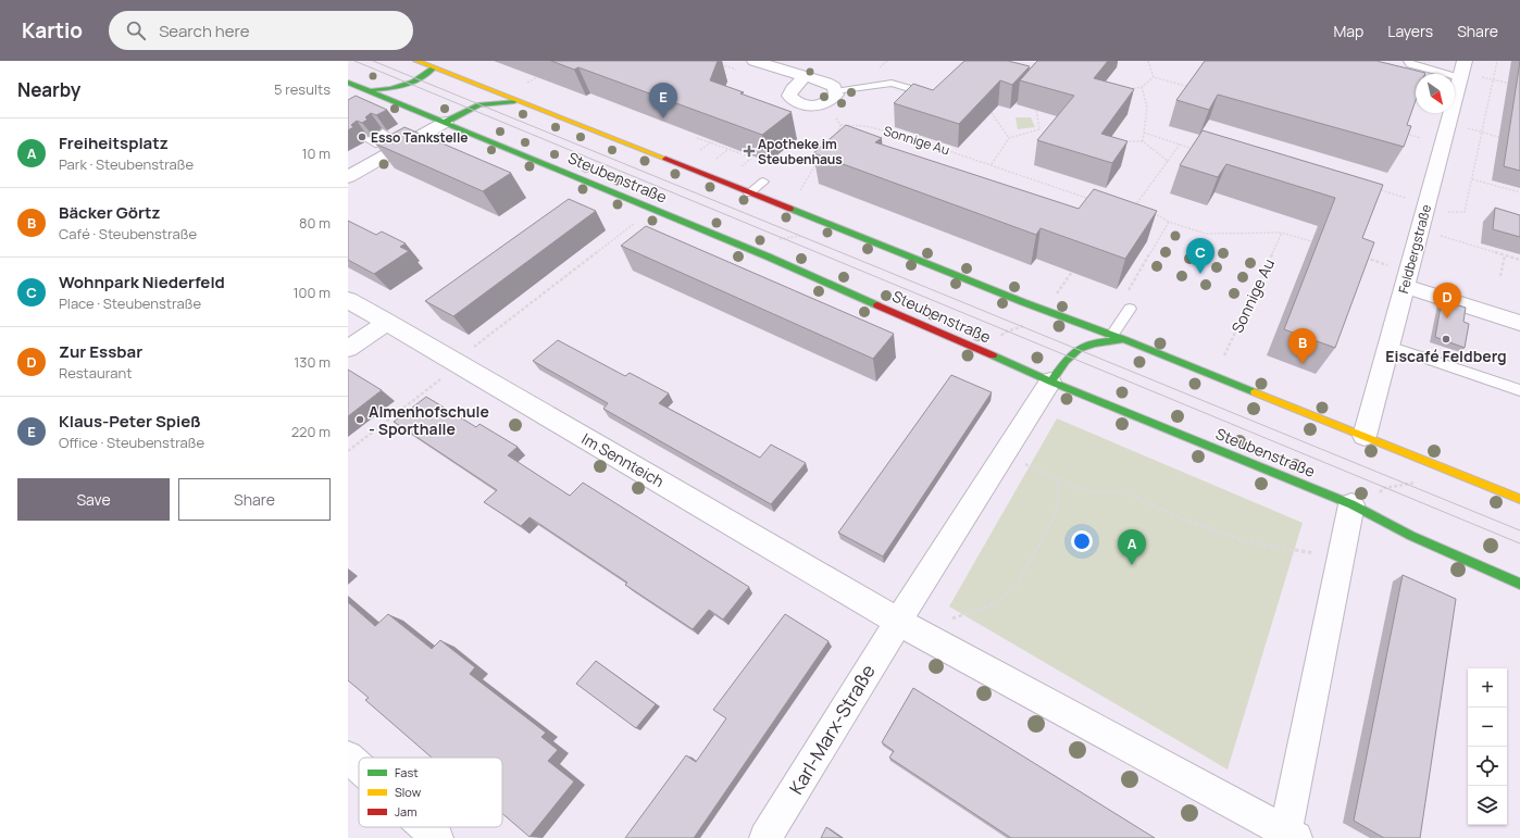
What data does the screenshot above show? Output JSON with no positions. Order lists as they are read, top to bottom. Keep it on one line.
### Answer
{"streets":{"street":["Steubenstraße","Feldbergstraße","Im Sennteich","Karl-Marx-Straße"],"path":["Sonnige Au"]},"crossings":[["Steubenstraße","Karl-Marx-Straße"],["Im Sennteich","Karl-Marx-Straße"]],"places":{"other":["Esso Tankstelle","Eiscafé Feldberg","Almenhofschule - Sporthalle"],"health":["Apotheke im Steubenhaus"]},"legend":["Fast","Slow","Jam"],"north":"bottom right","page":{"header":"Kartio","search":"Search here","nav":["Map","Layers","Share"],"heading":["Nearby","5 results"],"pins":["E","C","D","B","A"],"list":[{"mark":"A","name":"Freiheitsplatz","note":"Park · Steubenstraße","value":"10 m"},{"mark":"B","name":"Bäcker Görtz","note":"Café · Steubenstraße","value":"80 m"},{"mark":"C","name":"Wohnpark Niederfeld","note":"Place · Steubenstraße","value":"100 m"},{"mark":"D","name":"Zur Essbar","note":"Restaurant","value":"130 m"},{"mark":"E","name":"Klaus-Peter Spieß","note":"Office · Steubenstraße","value":"220 m"}],"buttons":["Save","Share"],"map_buttons":["+","−"]}}
